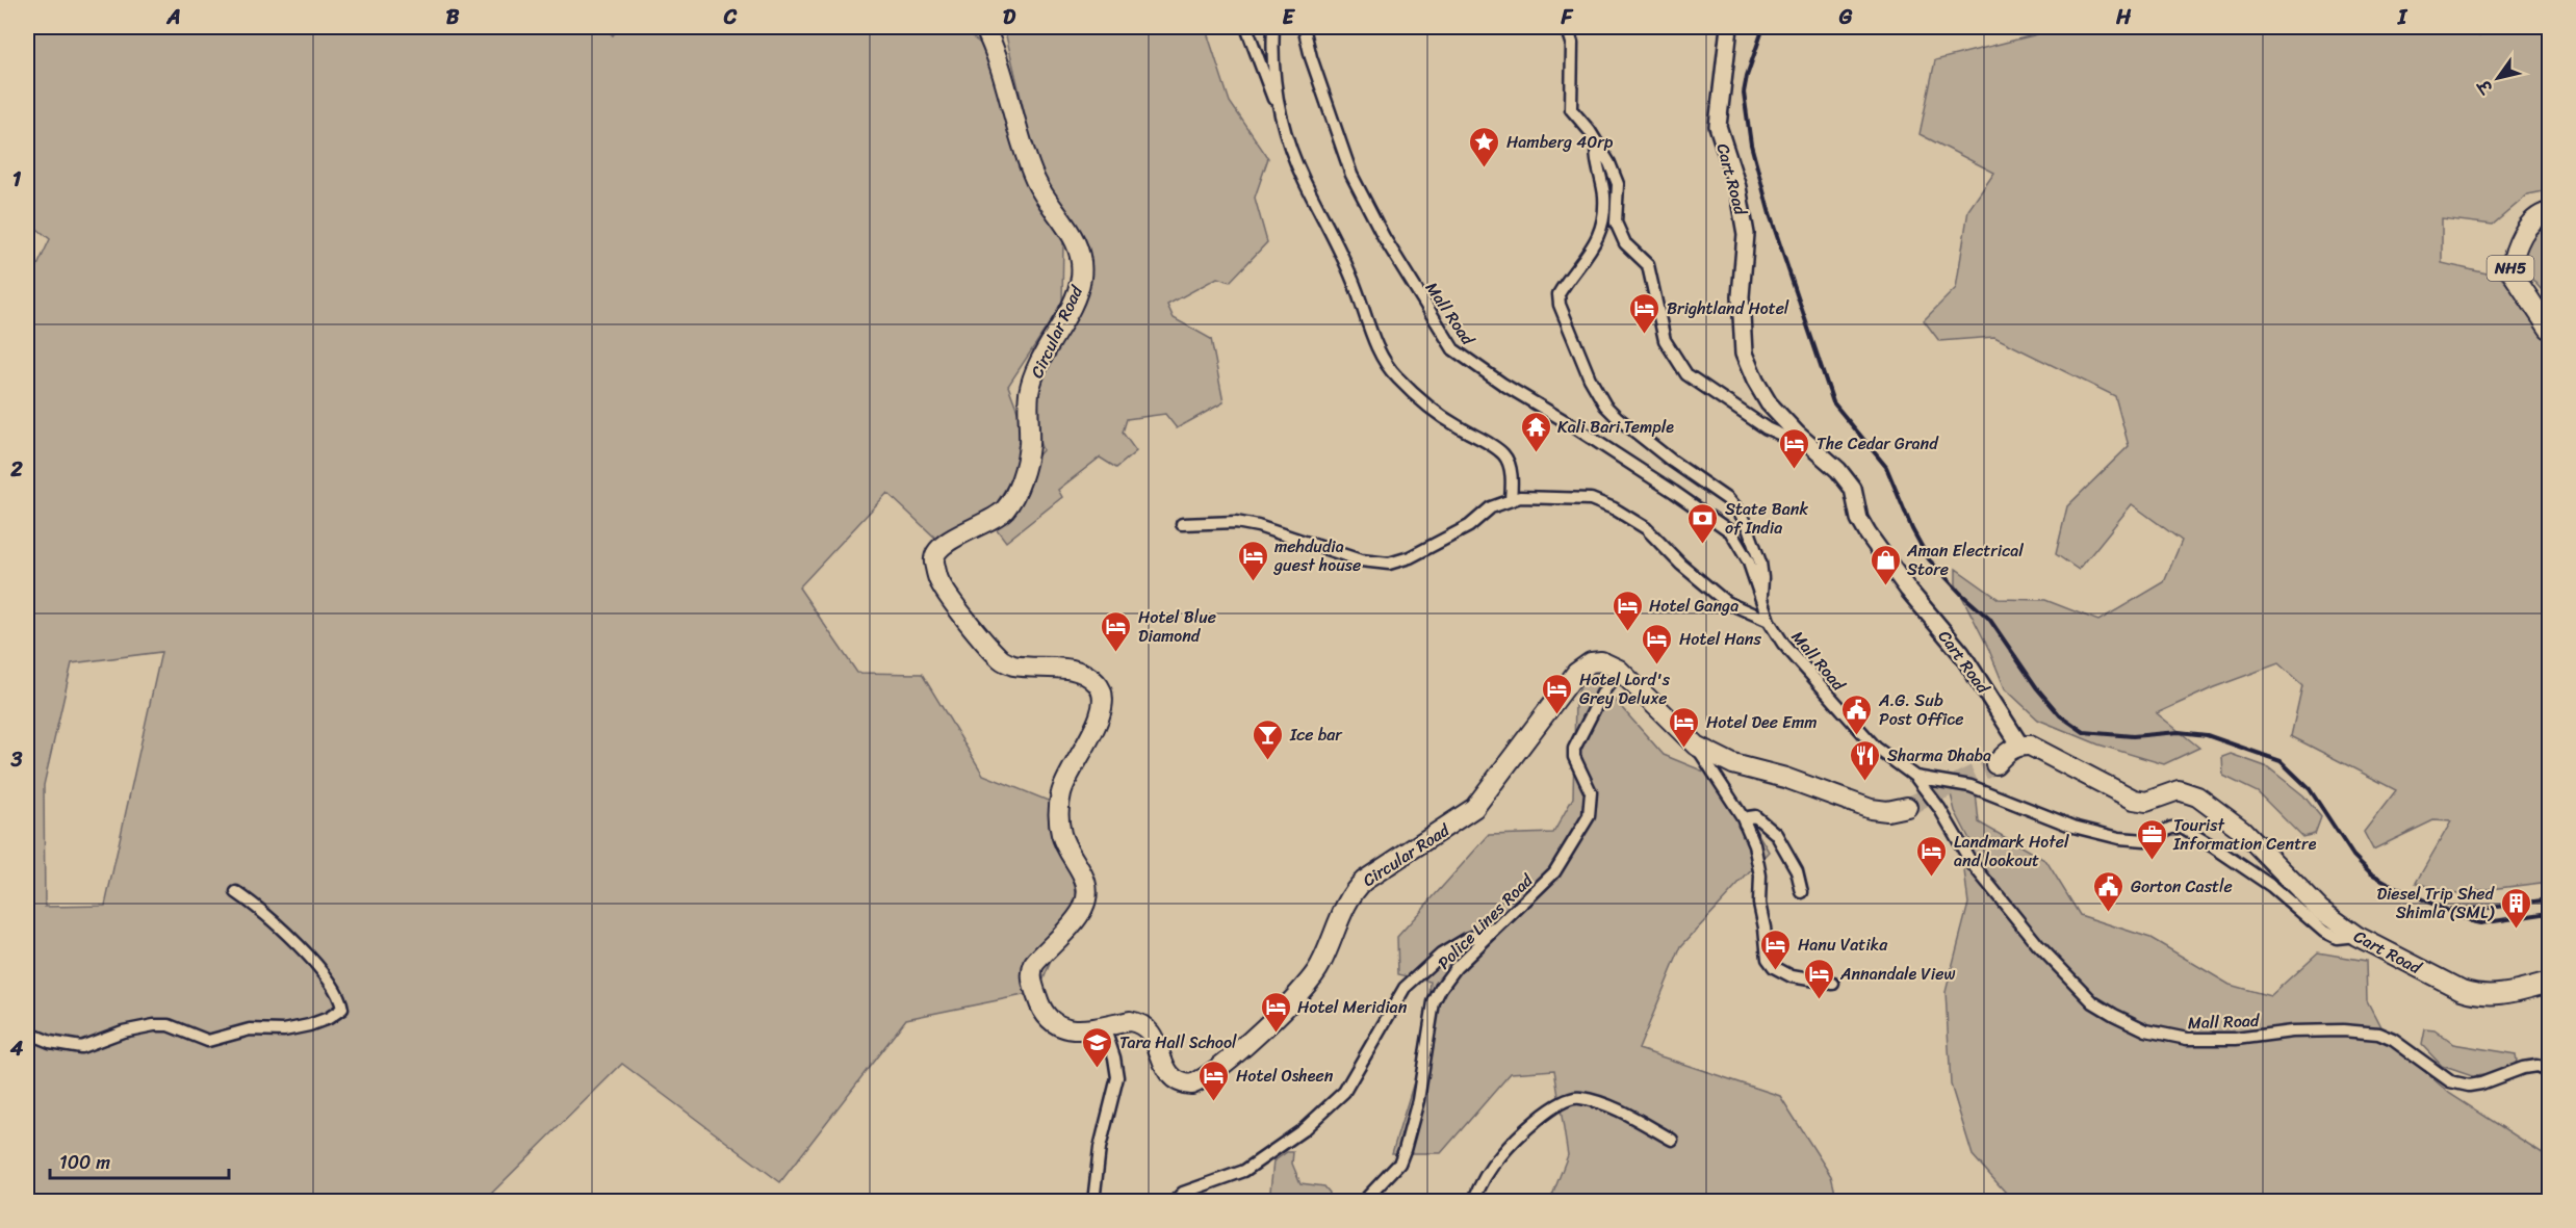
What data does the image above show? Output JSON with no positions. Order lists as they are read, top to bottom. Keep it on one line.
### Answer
{"streets":{"main road":["Cart Road","NH5","Circular Road"],"street":["Mall Road","Police Lines Road"]},"crossings":[["Circular Road","Police Lines Road"]],"places":{"place":["Hamberg 40rp"],"hotel":["Brightland Hotel","The Cedar Grand","mehdudia guest house","Hotel Ganga","Hotel Blue Diamond","Hotel Hans","Hotel Lord's Grey Deluxe","Hotel Dee Emm","Landmark Hotel and lookout","Hanu Vatika","Annandale View","Hotel Meridian","Hotel Osheen"],"temple":["Kali Bari Temple"],"bank":["State Bank of India"],"shop":["Aman Electrical Store"],"public building":["A.G. Sub Post Office","Gorton Castle"],"bar":["Ice bar"],"restaurant":["Sharma Dhaba"],"office":["Tourist Information Centre"],"building":["Diesel Trip Shed Shimla (SML)"],"school or university":["Tara Hall School"]},"scale_bar":"100 m","north":"bottom left","grid":{"columns":["A","B","C","D","E","F","G","H","I"],"rows":["1","2","3","4"]}}
